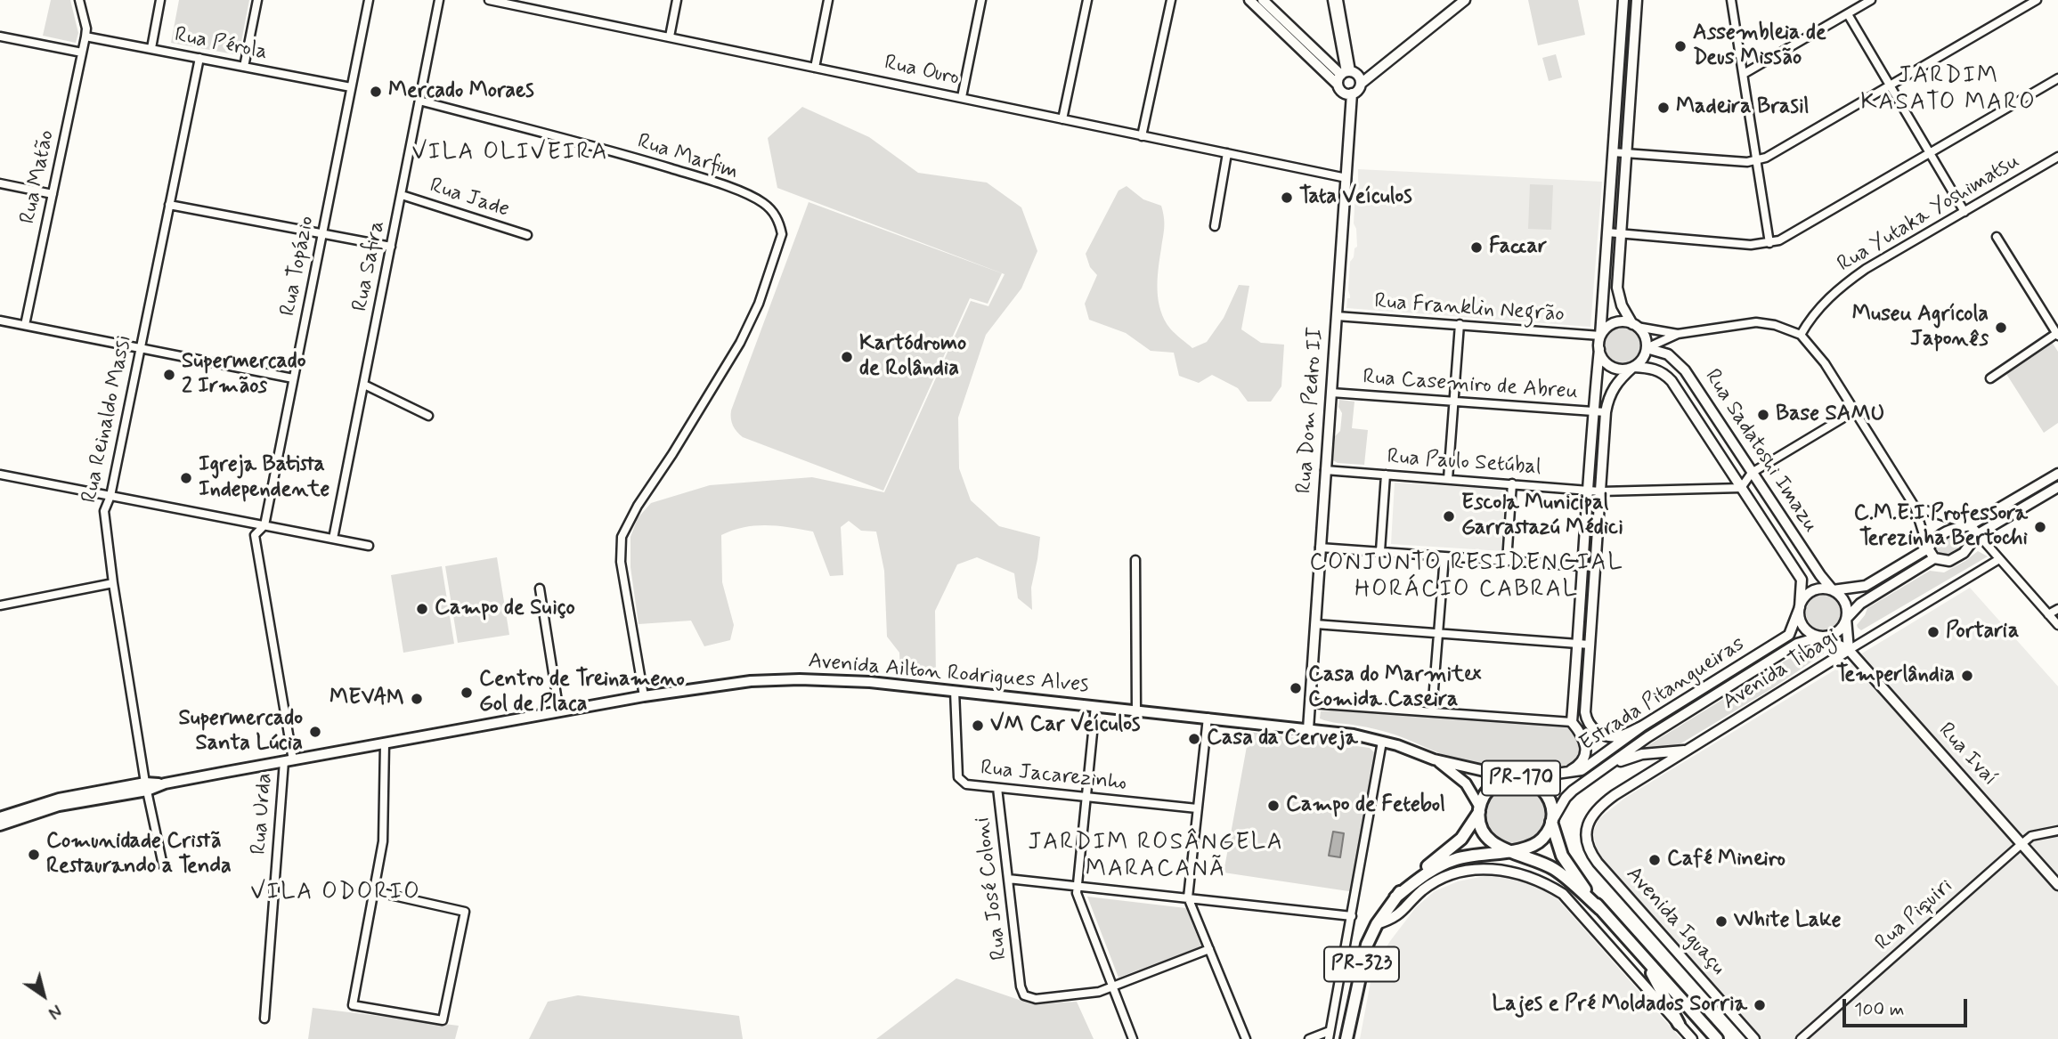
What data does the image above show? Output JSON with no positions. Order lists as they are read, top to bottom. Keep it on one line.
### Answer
{"streets":{"highway":["PR-170","PR-323"],"main road":["Avenida Ailton Rodrigues Alves"],"street":["Rua Pérola","Rua Ouro","Rua Marfim","Rua Matão","Rua Jade","Rua Yutaka Yoshimatsu","Rua Topázio","Rua Safira","Rua Franklin Negrão","Rua Casemiro de Abreu","Rua Dom Pedro II","Rua Reinaldo Massi","Rua Sadatoshi Imazu","Rua Paulo Setúbal","Avenida Tibagi","Estrada Pitangueiras","Rua Ivaí","Rua Jacarezinho","Rua Urda","Rua José Coloni","Rua Piquiri","Avenida Iguaçu"]},"crossings":[["Rua Pérola","Rua Matão"],["Rua Pérola","Rua Topázio"],["Rua Pérola","Rua Reinaldo Massi"],["Rua Ouro","Rua Dom Pedro II"],["Rua Marfim","Rua Safira"],["Rua Marfim","Avenida Ailton Rodrigues Alves"],["Rua Jade","Rua Safira"],["Rua Franklin Negrão","Rua Dom Pedro II"],["Rua Franklin Negrão","Rua Sadatoshi Imazu"],["Rua Casemiro de Abreu","Rua Dom Pedro II"],["Rua Dom Pedro II","Rua Paulo Setúbal"],["Rua Dom Pedro II","Avenida Ailton Rodrigues Alves"],["Rua Reinaldo Massi","Avenida Ailton Rodrigues Alves"],["Rua Sadatoshi Imazu","Rua Paulo Setúbal"],["Rua Sadatoshi Imazu","Estrada Pitangueiras"],["Rua Sadatoshi Imazu","Rua Ivaí"],["Avenida Tibagi","Rua Ivaí"],["Avenida Tibagi","Avenida Iguaçu"],["Avenida Ailton Rodrigues Alves","Rua Jacarezinho"],["Avenida Ailton Rodrigues Alves","Rua Urda"],["Estrada Pitangueiras","Rua Ivaí"],["Estrada Pitangueiras","PR-170"],["Estrada Pitangueiras","PR-323"],["Rua Ivaí","Rua Piquiri"],["Rua Jacarezinho","Rua José Coloni"],["PR-170","PR-323"]],"districts":["JARDIM KASATO MARO","VILA OLIVEIRA","CONJUNTO RESIDENCIAL HORÁCIO CABRAL","JARDIM ROSÂNGELA MARACANÃ","VILA ODORIO"],"places":["Assembleia de Deus Missão","Mercado Moraes","Madeira Brasil","Tata Veículos","Faccar","Museu Agrícola Japonês","Kartódromo de Rolândia","Supermercado 2 Irmãos","Base SAMU","Igreja Batista Independente","Escola Municipal Garrastazú Médici","C.M.E.I Professora Terezinha Bertochi","Campo de Suiço","Portaria","Temperlândia","Casa do Marmitex Comida Caseira","Centro de Treinameno Gol de Placa","MEVAM","VM Car Veículos","Supermercado Santa Lúcia","Casa da Cerveja","Campo de Fetebol","Comunidade Cristã Restaurando a Tenda","Café Mineiro","White Lake","Lajes e Pré Moldados Sorria"],"scale_bar":"100 m","north":"bottom right"}
